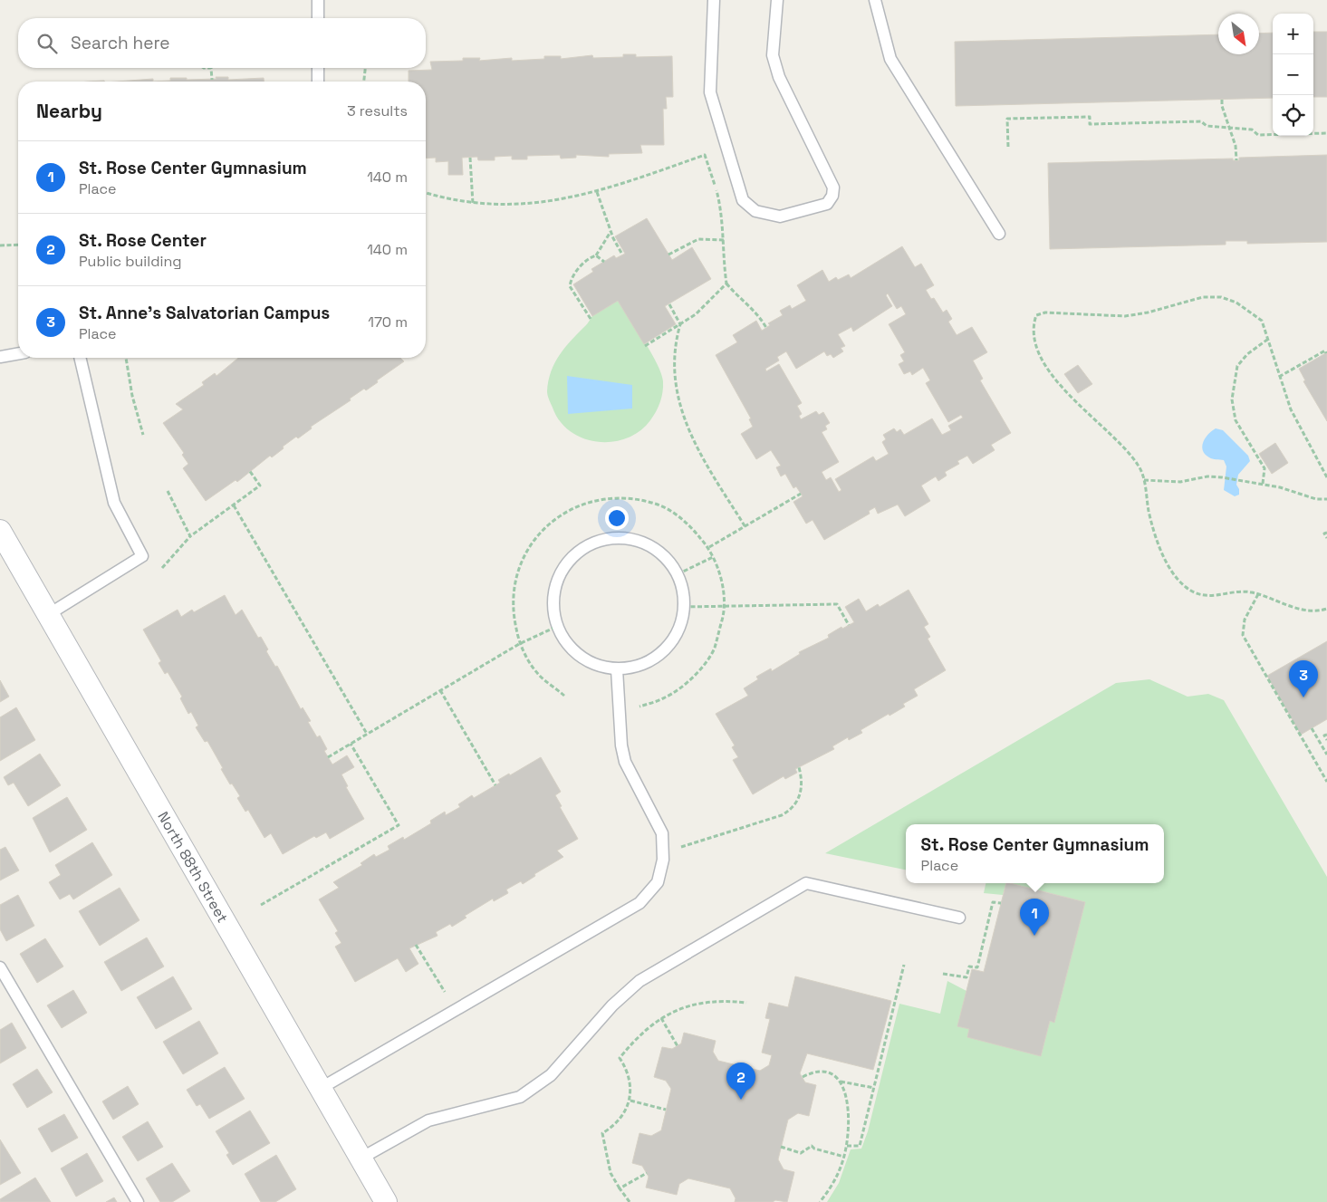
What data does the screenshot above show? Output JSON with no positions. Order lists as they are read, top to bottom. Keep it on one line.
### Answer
{"streets":{"street":["North 88th Street"]},"north":"bottom right","page":{"map_buttons":["+","−"],"search":"Search here","heading":["Nearby","3 results"],"list":[{"mark":"1","name":"St. Rose Center Gymnasium","note":"Place","value":"140 m"},{"mark":"2","name":"St. Rose Center","note":"Public building","value":"140 m"},{"mark":"3","name":"St. Anne's Salvatorian Campus","note":"Place","value":"170 m"}],"pins":["3","1","2"],"popup":["St. Rose Center Gymnasium","Place"]}}
